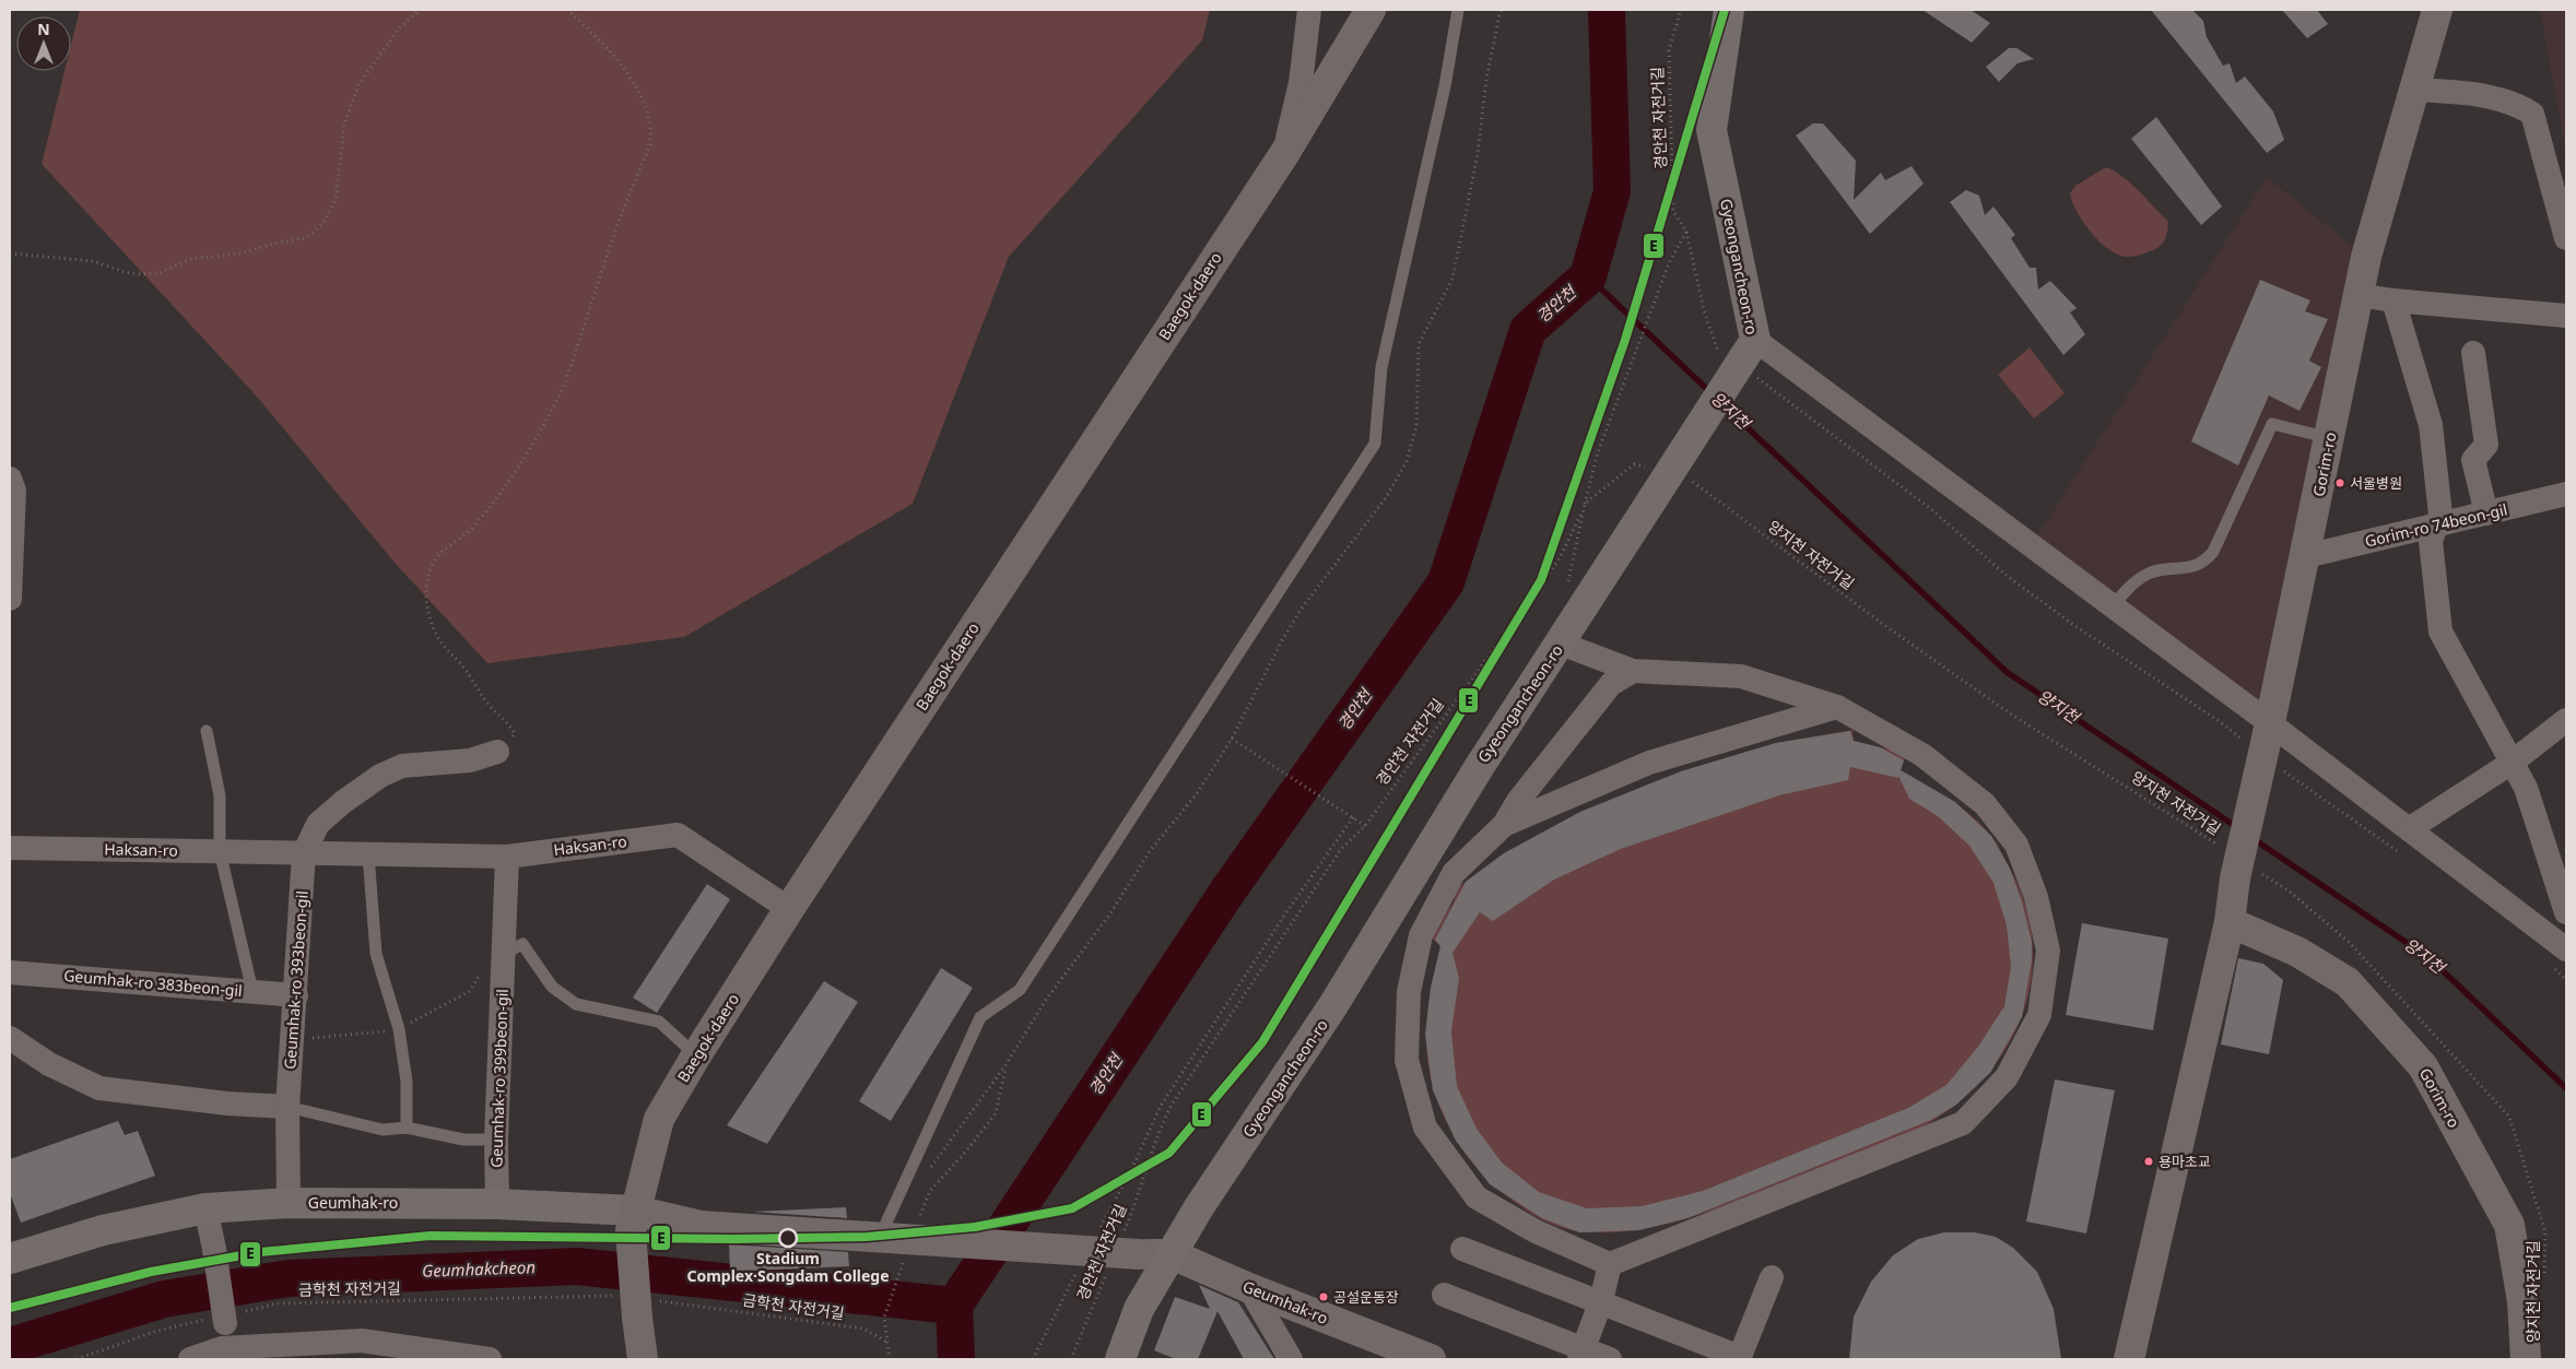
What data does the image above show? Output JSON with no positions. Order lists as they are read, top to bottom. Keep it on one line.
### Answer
{"streets":{"main road":["Gyeongancheon-ro","Baegok-daero","Geumhak-ro"],"street":["Gorim-ro","Gorim-ro 74beon-gil","Haksan-ro","Geumhak-ro 393beon-gil","Geumhak-ro 383beon-gil","Geumhak-ro 399beon-gil"],"path":["경안천 자전거길","양지천 자전거길","금학천 자전거길"]},"crossings":[["경안천 자전거길","Geumhak-ro"],["Gyeongancheon-ro","Geumhak-ro"],["Baegok-daero","Haksan-ro"],["Baegok-daero","Geumhak-ro"],["Baegok-daero","금학천 자전거길"],["Gorim-ro","Gorim-ro 74beon-gil"],["Gorim-ro","양지천 자전거길"],["Haksan-ro","Geumhak-ro 393beon-gil"],["Haksan-ro","Geumhak-ro 399beon-gil"],["Geumhak-ro 393beon-gil","Geumhak-ro 383beon-gil"],["Geumhak-ro 393beon-gil","Geumhak-ro"],["Geumhak-ro 399beon-gil","Geumhak-ro"]],"water":["경안천","양지천","Geumhakcheon"],"places":["서울병원","용마초교","Stadium Complex·Songdam College","공설운동장"],"lines":["transit line E"],"north":"top"}
